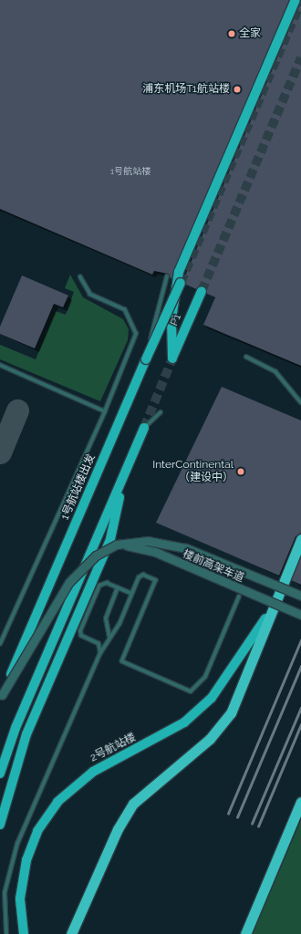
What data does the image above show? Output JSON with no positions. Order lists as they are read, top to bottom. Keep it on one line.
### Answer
{"streets":{"main road":["P1","1号航站楼出发","2号航站楼"],"street":["楼前高架车道"]},"crossings":[["1号航站楼出发","楼前高架车道"]],"places":["全家","浦东机场T1航站楼","InterContinental （建设中）"],"house_numbers":["1号航站楼"]}
